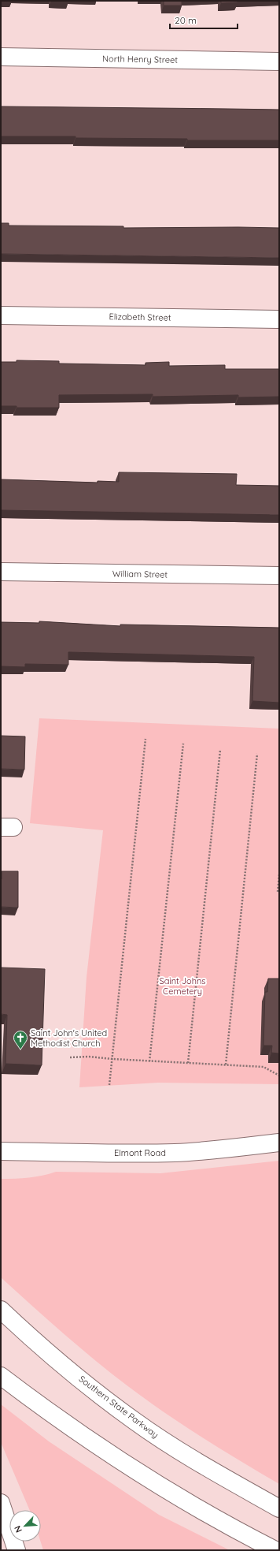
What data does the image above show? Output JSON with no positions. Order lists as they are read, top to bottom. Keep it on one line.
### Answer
{"streets":{"main road":["North Henry Street","Elizabeth Street","William Street","Elmont Road","Southern State Parkway"]},"parks":["Saint Johns Cemetery"],"places":{"church":["Saint John's United Methodist Church"]},"scale_bar":"20 m","north":"bottom left"}
